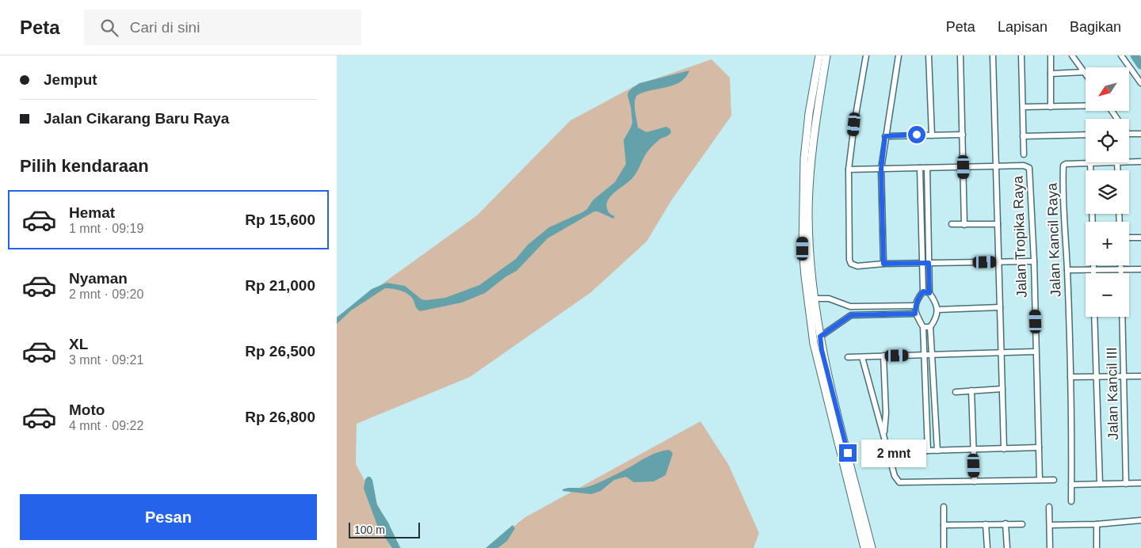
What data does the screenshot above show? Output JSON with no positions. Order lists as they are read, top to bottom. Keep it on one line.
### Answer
{"streets":{"street":["Jalan Tropika Raya","Jalan Kancil Raya","Jalan Kancil III"]},"scale_bar":"100 m","north":"bottom left","page":{"header":"Peta","search":"Cari di sini","nav":["Peta","Lapisan","Bagikan"],"banner":["Jemput","Jalan Cikarang Baru Raya"],"map_buttons":["+","−"],"heading":"Pilih kendaraan","list":[{"name":"Hemat","note":"1 mnt · 09:19","value":"Rp 15,600"},{"name":"Nyaman","note":"2 mnt · 09:20","value":"Rp 21,000"},{"name":"XL","note":"3 mnt · 09:21","value":"Rp 26,500"},{"name":"Moto","note":"4 mnt · 09:22","value":"Rp 26,800"}],"bubble":"2 mnt","buttons":"Pesan","scale":"100 m"}}
